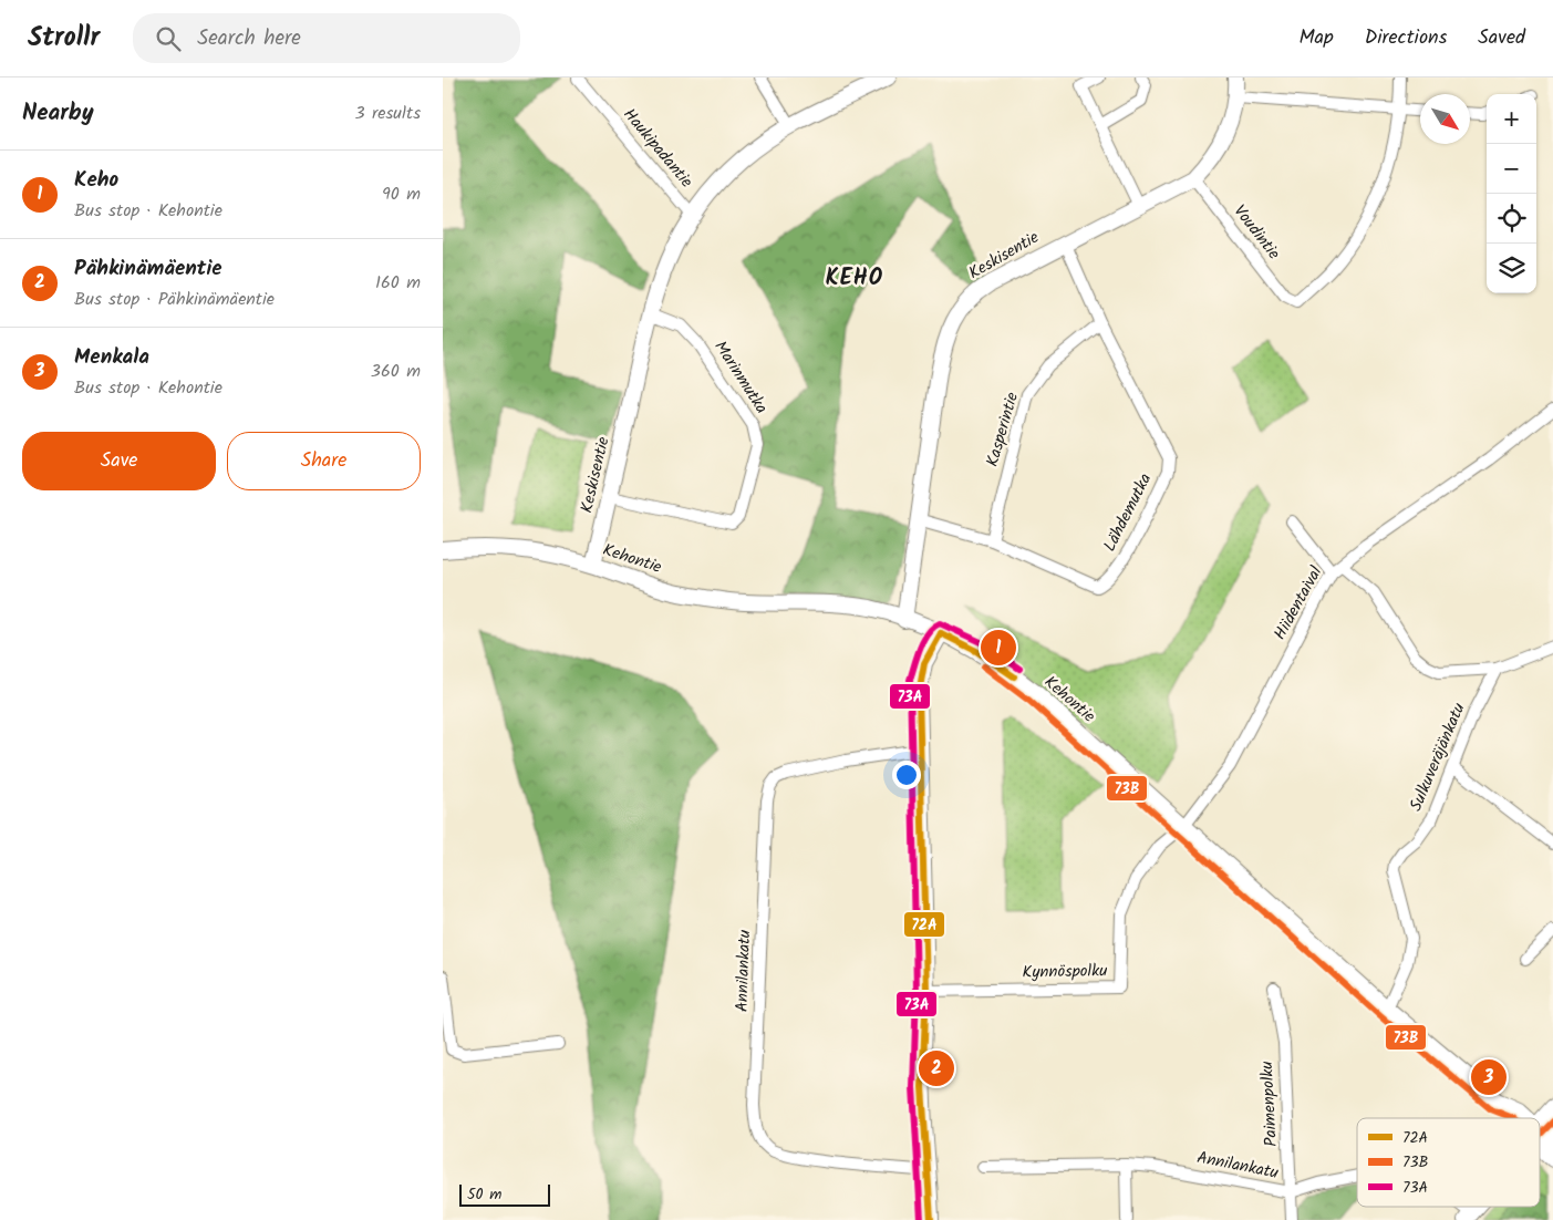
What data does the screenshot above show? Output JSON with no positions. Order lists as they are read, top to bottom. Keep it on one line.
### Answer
{"streets":{"street":["Haukipadantie","Voudintie","Keskisentie","Marinmutka","Kasperintie","Lähdemutka","Kehontie","Hiidentaival","Sulkuveräjänkatu","Annilankatu","Kynnöspolku","Paimenpolku"]},"crossings":[["Haukipadantie","Keskisentie"],["Voudintie","Keskisentie"],["Keskisentie","Marinmutka"],["Keskisentie","Lähdemutka"],["Keskisentie","Kehontie"],["Kasperintie","Lähdemutka"],["Kehontie","Hiidentaival"],["Kehontie","Sulkuveräjänkatu"],["Kehontie","Kynnöspolku"],["Hiidentaival","Kynnöspolku"],["Annilankatu","Paimenpolku"]],"districts":["KEHO"],"lines":["transit line 73A","transit line 72A","transit line 73B"],"legend":["72A","73B","73A"],"scale_bar":"50 m","north":"bottom right","page":{"header":"Strollr","search":"Search here","nav":["Map","Directions","Saved"],"heading":["Nearby","3 results"],"map_buttons":["+","−"],"list":[{"mark":"1","name":"Keho","note":"Bus stop · Kehontie","value":"90 m"},{"mark":"2","name":"Pähkinämäentie","note":"Bus stop · Pähkinämäentie","value":"160 m"},{"mark":"3","name":"Menkala","note":"Bus stop · Kehontie","value":"360 m"}],"buttons":["Save","Share"],"pins":["1","2","3"],"scale":"50 m"}}
